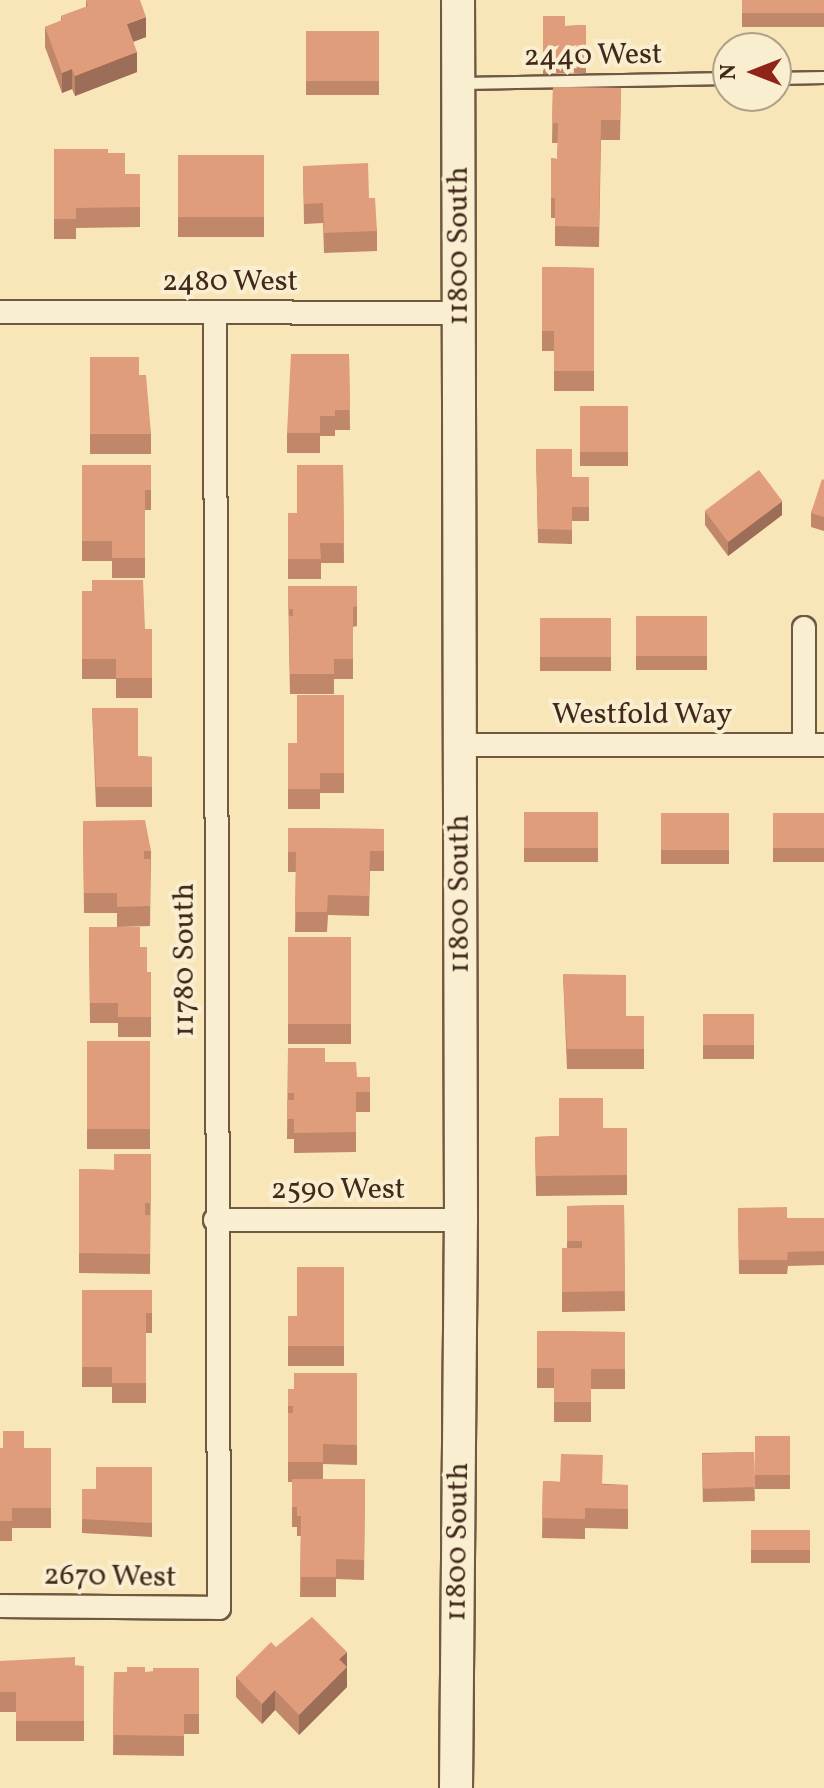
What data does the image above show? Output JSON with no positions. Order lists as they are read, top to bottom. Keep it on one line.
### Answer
{"streets":{"main road":["11800 South"],"street":["2480 West","Westfold Way","11780 South","2590 West","2670 West"],"lane":["2440 West"]},"crossings":[["2440 West","11800 South"],["11800 South","2480 West"],["11800 South","Westfold Way"],["11800 South","2590 West"],["2480 West","11780 South"],["11780 South","2590 West"],["11780 South","2670 West"]],"north":"left"}
